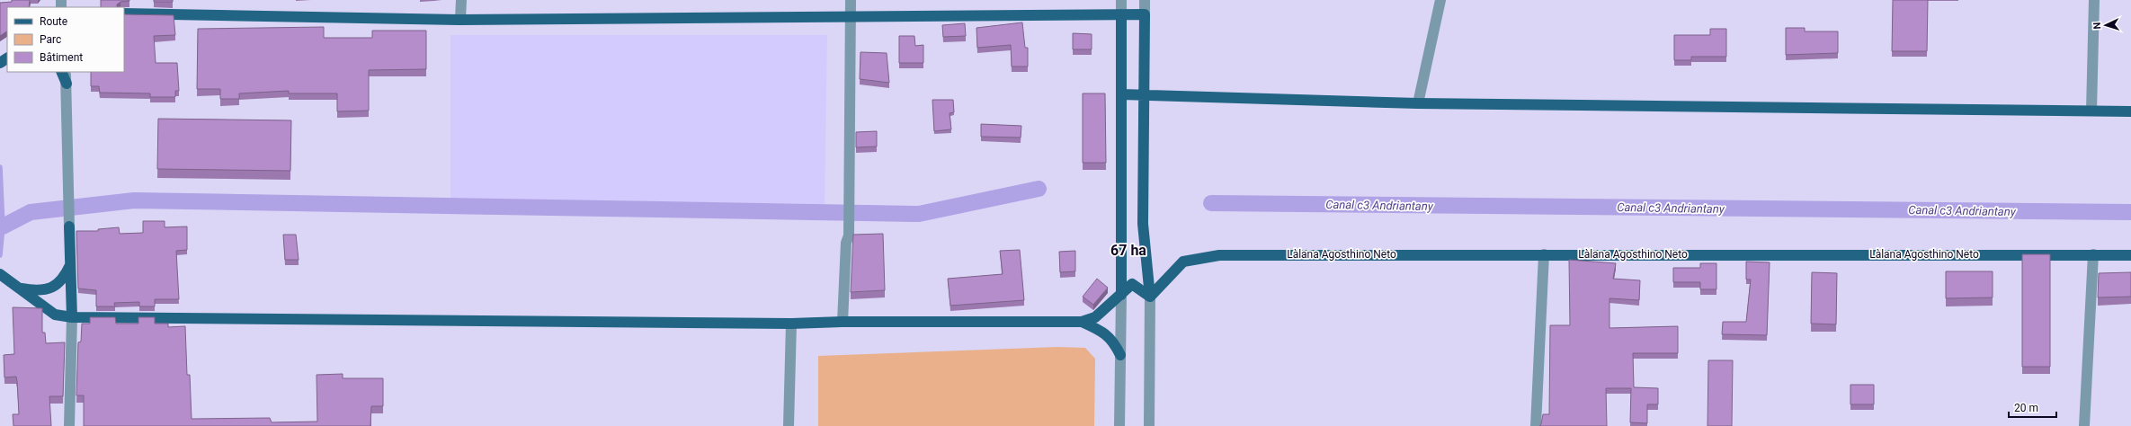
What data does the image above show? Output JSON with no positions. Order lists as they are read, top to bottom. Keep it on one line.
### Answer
{"streets":{"main road":["Làlana Agosthino Neto"]},"districts":["67 ha"],"water":["Canal c3 Andriantany"],"legend":["Route","Parc","Bâtiment"],"scale_bar":"20 m","north":"left"}
